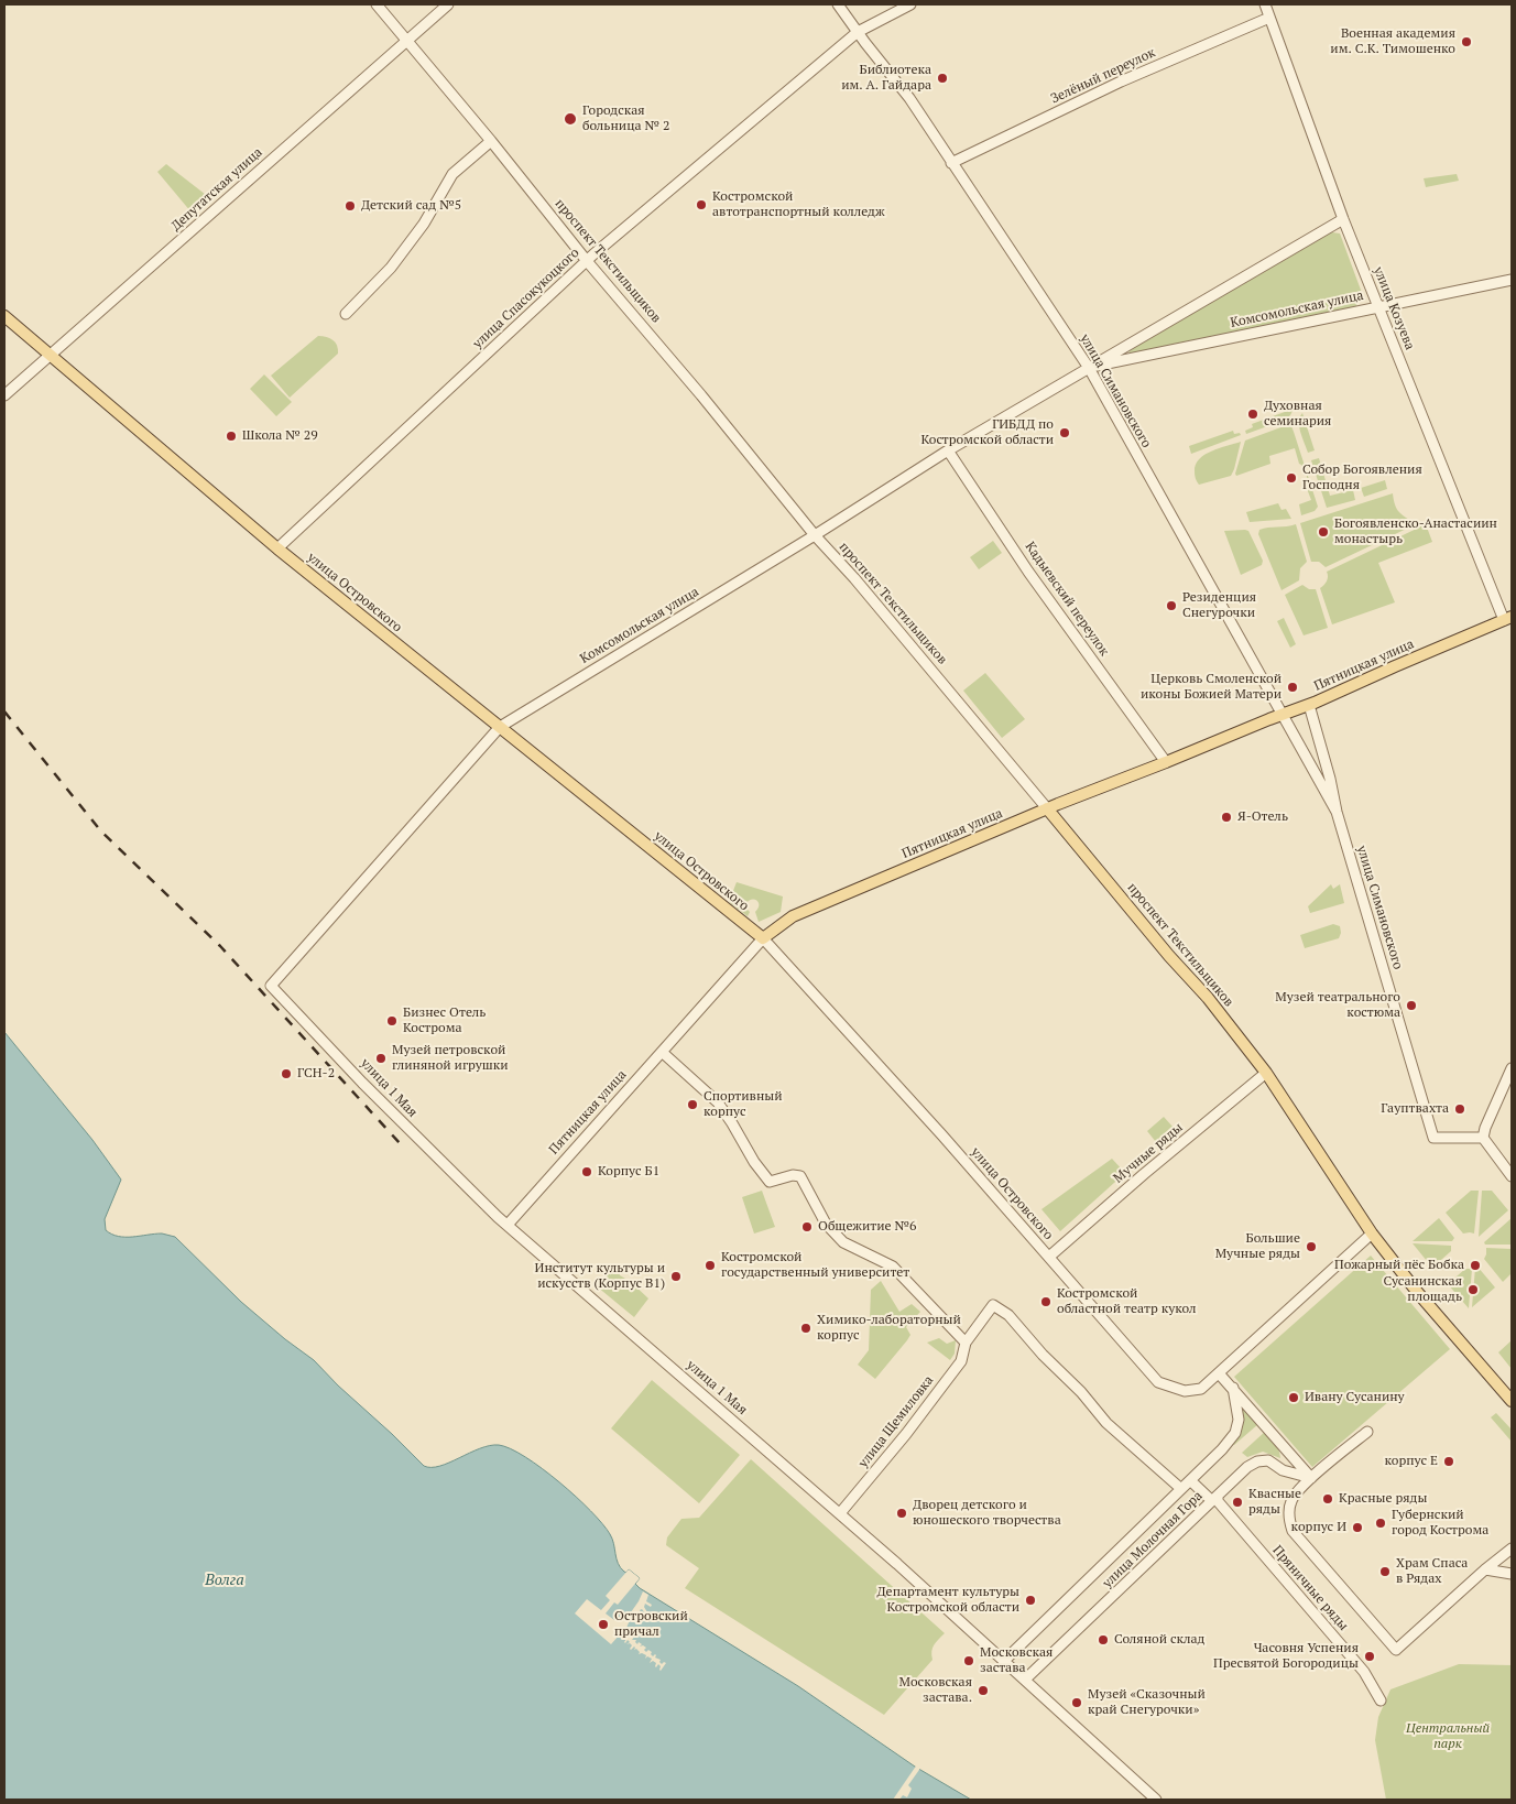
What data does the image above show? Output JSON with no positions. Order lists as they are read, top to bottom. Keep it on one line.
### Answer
{"streets":{"main road":["проспект Текстильщиков","улица Островского","Пятницкая улица"],"street":["Зелёный переулок","Депутатская улица","улица Спасокукоцкого","улица Козуева","Комсомольская улица","улица Симановского","Кадыевский переулок","улица 1 Мая","Мучные ряды","улица Щемиловка","улица Молочная Гора","Пряничные ряды"]},"crossings":[["Зелёный переулок","улица Козуева"],["Зелёный переулок","улица Симановского"],["Депутатская улица","проспект Текстильщиков"],["Депутатская улица","улица Островского"],["проспект Текстильщиков","улица Спасокукоцкого"],["проспект Текстильщиков","Комсомольская улица"],["проспект Текстильщиков","Пятницкая улица"],["проспект Текстильщиков","Мучные ряды"],["улица Спасокукоцкого","улица Симановского"],["улица Спасокукоцкого","улица Островского"],["улица Козуева","Комсомольская улица"],["улица Козуева","Пятницкая улица"],["Комсомольская улица","улица Симановского"],["Комсомольская улица","улица Островского"],["Комсомольская улица","Кадыевский переулок"],["Комсомольская улица","улица 1 Мая"],["улица Симановского","Пятницкая улица"],["улица Островского","Пятницкая улица"],["улица Островского","Мучные ряды"],["Кадыевский переулок","Пятницкая улица"],["Пятницкая улица","улица 1 Мая"],["улица 1 Мая","улица Щемиловка"],["улица 1 Мая","улица Молочная Гора"],["улица Щемиловка","улица Молочная Гора"],["улица Молочная Гора","Пряничные ряды"]],"water":["Волга"],"parks":["Центральный парк"],"places":["Военная академия им. С.К. Тимошенко","Библиотека им. А. Гайдара","Городская больница № 2","Костромской автотранспортный колледж","Детский сад №5","Духовная семинария","ГИБДД по Костромской области","Школа № 29","Собор Богоявления Господня","Богоявленско-Анастасиин монастырь","Резиденция Снегурочки","Церковь Смоленской иконы Божией Матери","Я-Отель","Музей театрального костюма","Бизнес Отель Кострома","Музей петровской глиняной игрушки","ГСН-2","Спортивный корпус","Гауптвахта","Корпус Б1","Общежитие №6","Большие Мучные ряды","Костромской государственный университет","Пожарный пёс Бобка","Институт культуры и искусств (Корпус В1)","Сусанинская площадь","Костромской областной театр кукол","Химико-лабораторный корпус","Ивану Сусанину","корпус Е","Красные ряды","Квасные ряды","Дворец детского и юношеского творчества","Губернский город Кострома","корпус И","Храм Спаса в Рядах","Департамент культуры Костромской области","Островский причал","Соляной склад","Часовня Успения Пресвятой Богородицы","Московская застава","Московская застава.","Музей «Сказочный край Снегурочки»"]}
